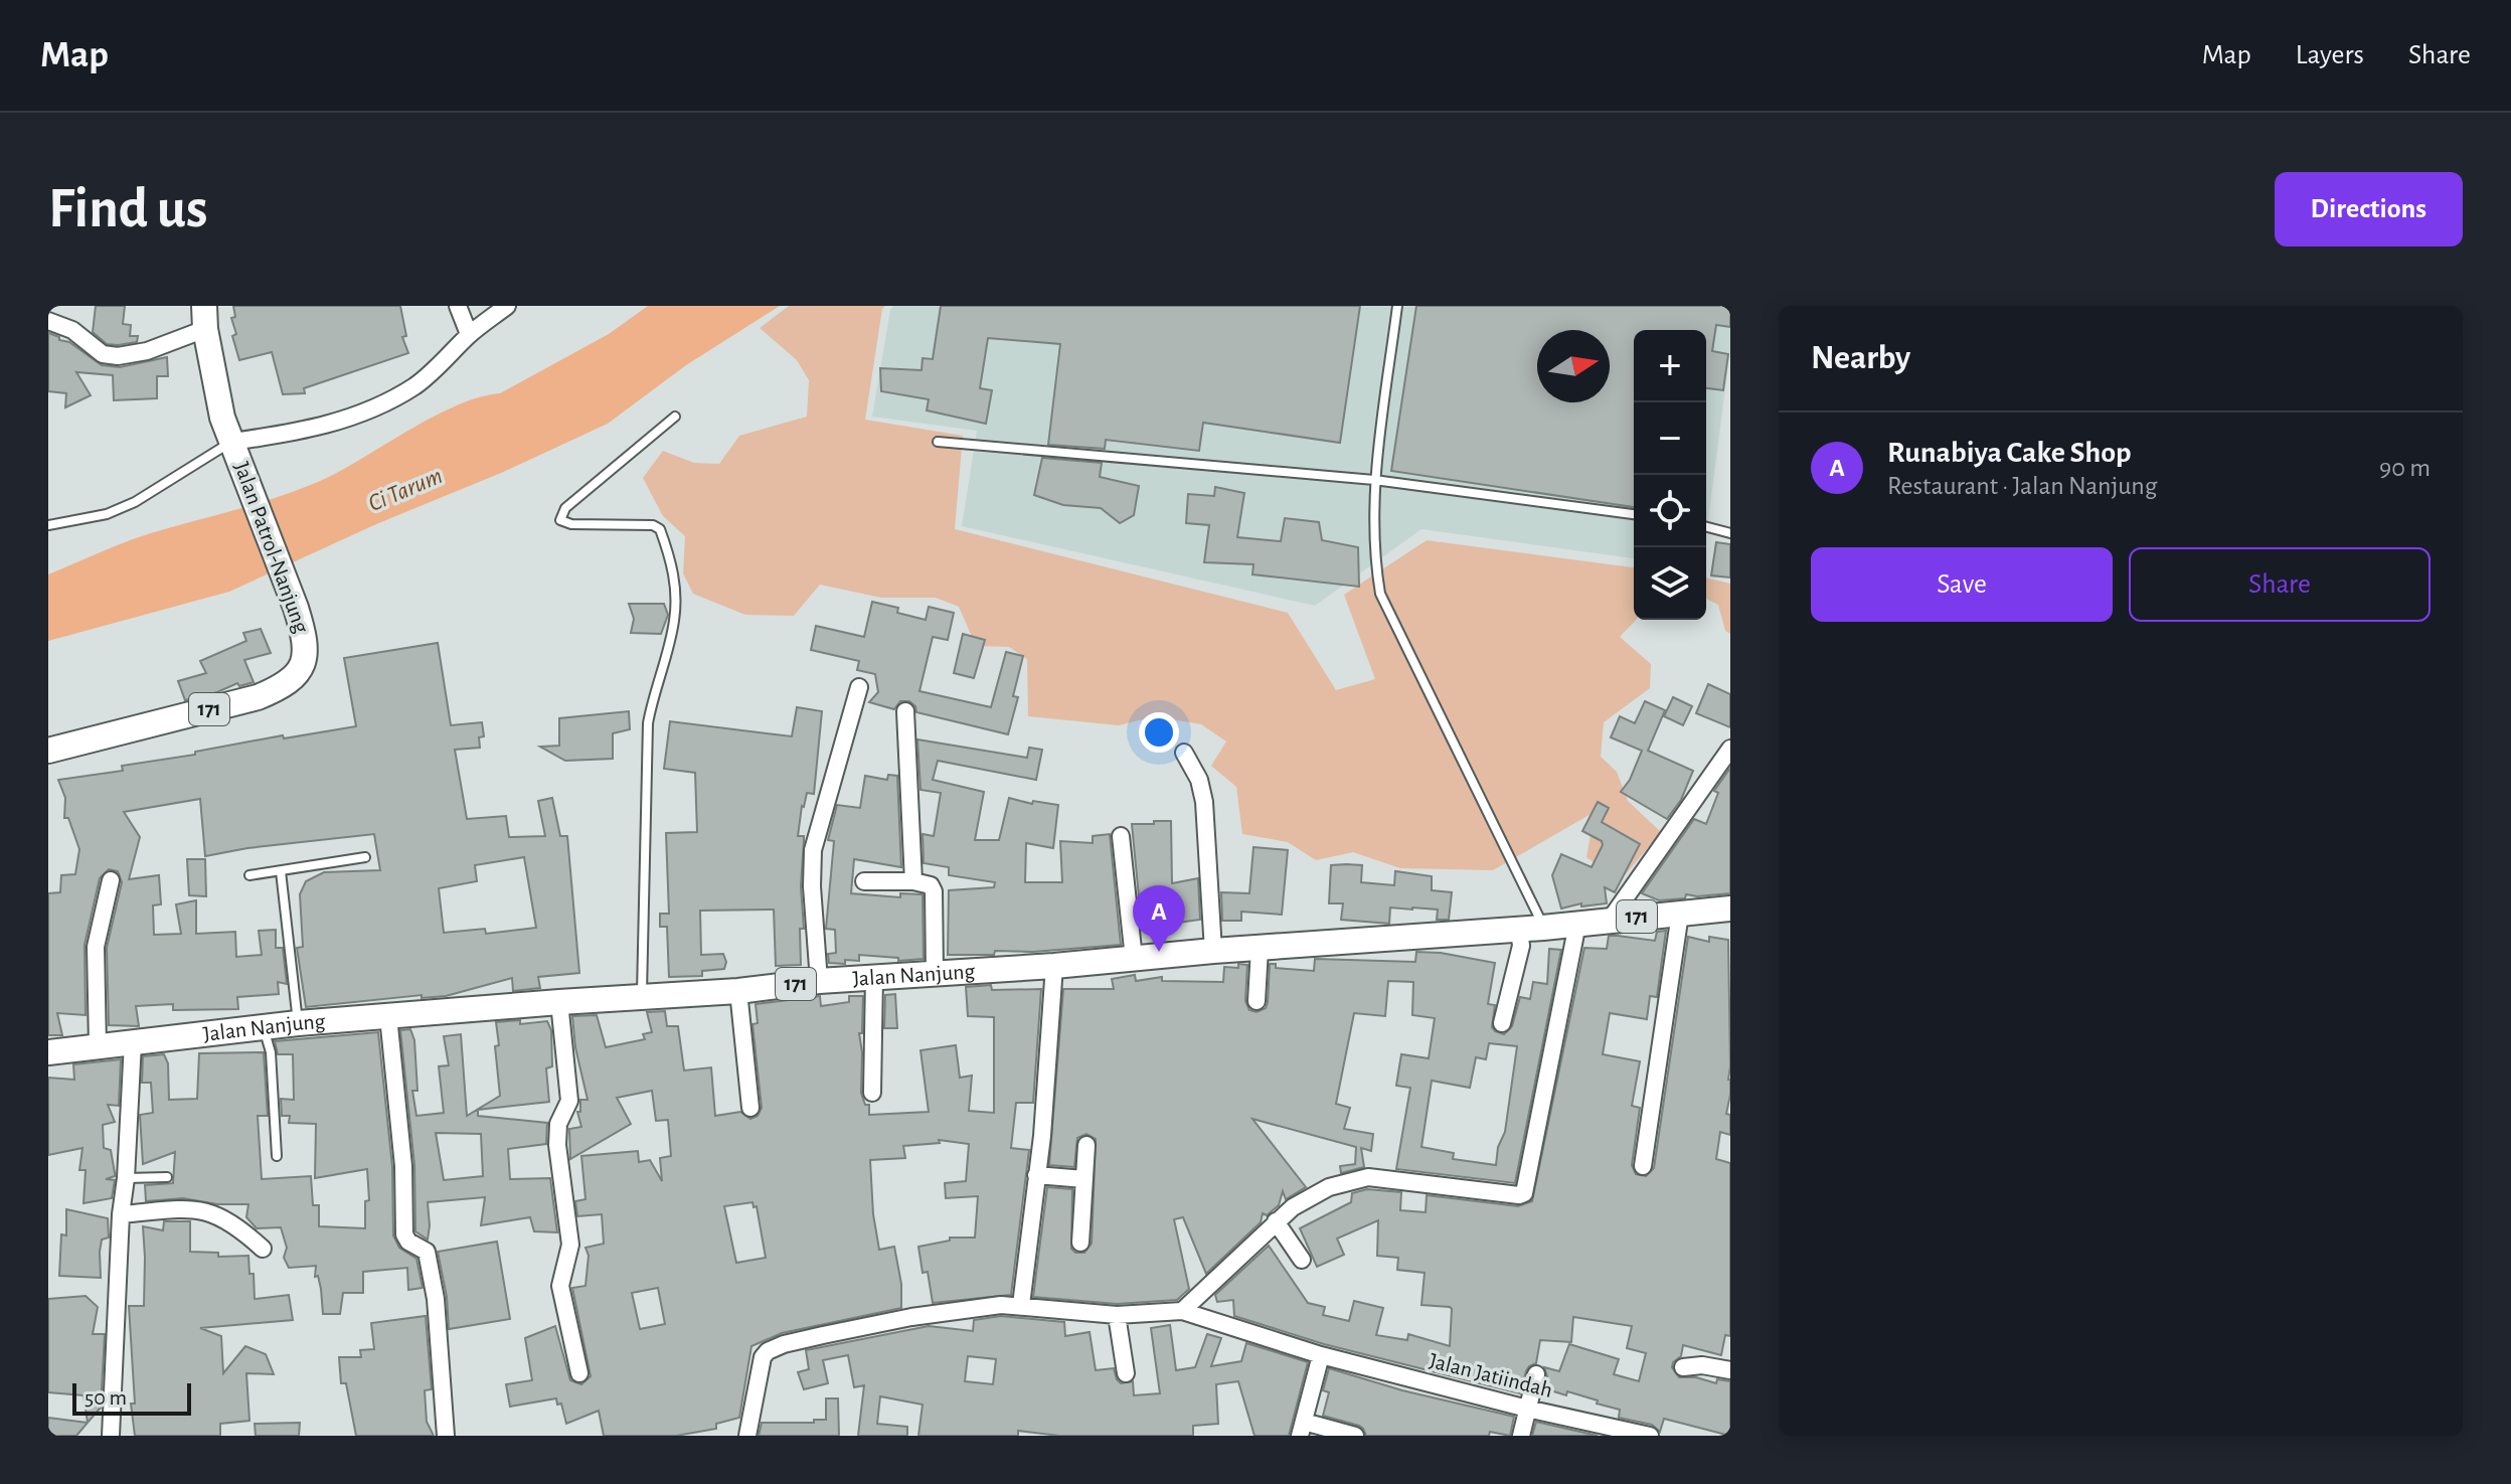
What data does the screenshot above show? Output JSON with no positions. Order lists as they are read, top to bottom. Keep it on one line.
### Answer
{"streets":{"main road":["Jalan Patrol-Nanjung","171","Jalan Nanjung"],"street":["Jalan Jatiindah"]},"water":["Ci Tarum"],"scale_bar":"50 m","north":"right","page":{"header":"Map","nav":["Map","Layers","Share"],"buttons":["Directions",["Save","Share"]],"title":"Find us","heading":"Nearby","map_buttons":["+","−"],"list":[{"mark":"A","name":"Runabiya Cake Shop","note":"Restaurant · Jalan Nanjung","value":"90 m"}],"pins":"A","scale":"50 m"}}
